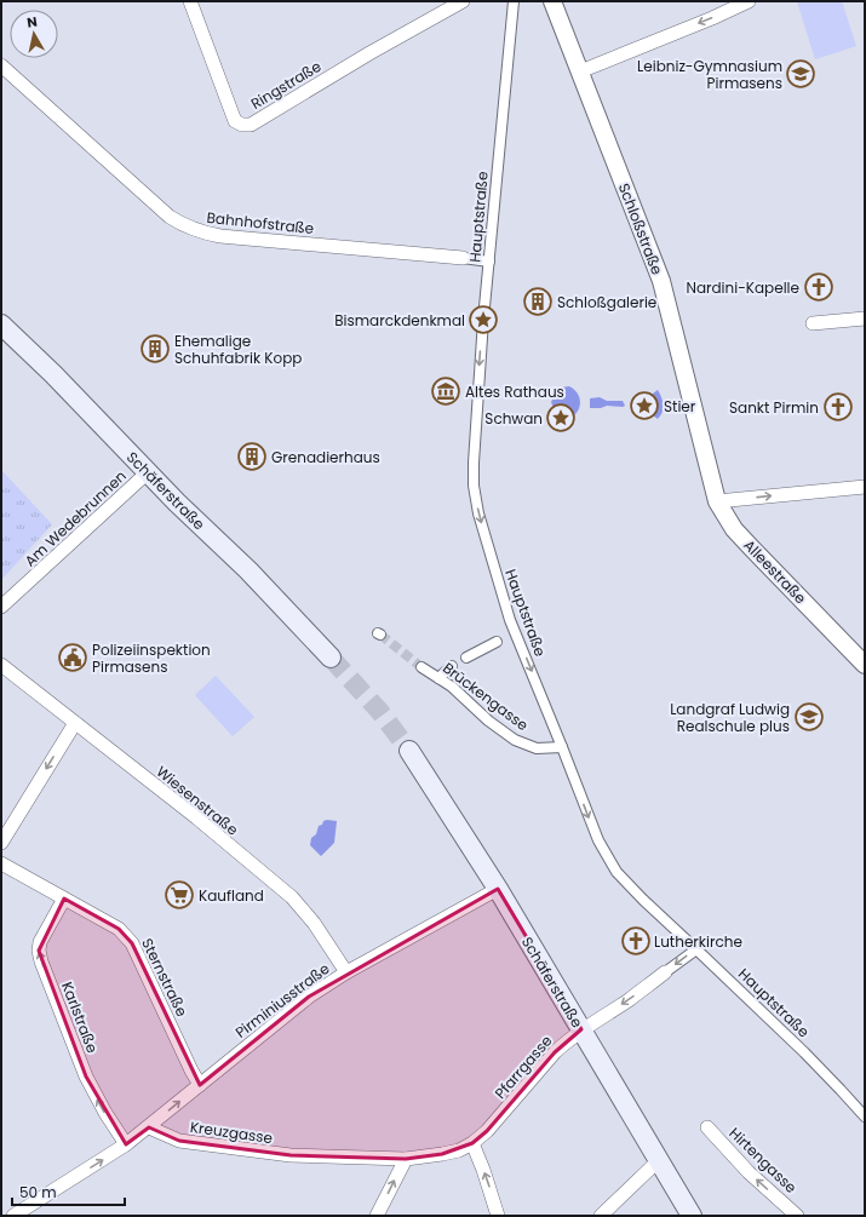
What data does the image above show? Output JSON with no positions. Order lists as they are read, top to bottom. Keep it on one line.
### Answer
{"streets":{"main road":["Schäferstraße"],"street":["Ringstraße","Hauptstraße","Bahnhofstraße","Schloßstraße","Am Wedebrunnen","Alleestraße","Brückengasse","Wiesenstraße","Sternstraße","Pirminiusstraße","Karlstraße","Pfarrgasse","Kreuzgasse","Hirtengasse"]},"crossings":[["Hauptstraße","Bahnhofstraße"],["Hauptstraße","Brückengasse"],["Hauptstraße","Pfarrgasse"],["Schloßstraße","Alleestraße"],["Schäferstraße","Am Wedebrunnen"],["Schäferstraße","Pirminiusstraße"],["Schäferstraße","Pfarrgasse"],["Wiesenstraße","Pirminiusstraße"],["Sternstraße","Pirminiusstraße"],["Sternstraße","Karlstraße"],["Pirminiusstraße","Kreuzgasse"],["Pfarrgasse","Kreuzgasse"]],"one_way":["Hauptstraße","Karlstraße","Pfarrgasse","Hirtengasse"],"places":{"school or university":["Leibniz-Gymnasium Pirmasens","Landgraf Ludwig Realschule plus"],"church":["Nardini-Kapelle","Sankt Pirmin","Lutherkirche"],"building":["Schloßgalerie","Ehemalige Schuhfabrik Kopp","Grenadierhaus"],"place":["Bismarckdenkmal","Stier","Schwan"],"museum":["Altes Rathaus"],"public building":["Polizeiinspektion Pirmasens"],"supermarket":["Kaufland"]},"scale_bar":"50 m","north":"top"}
